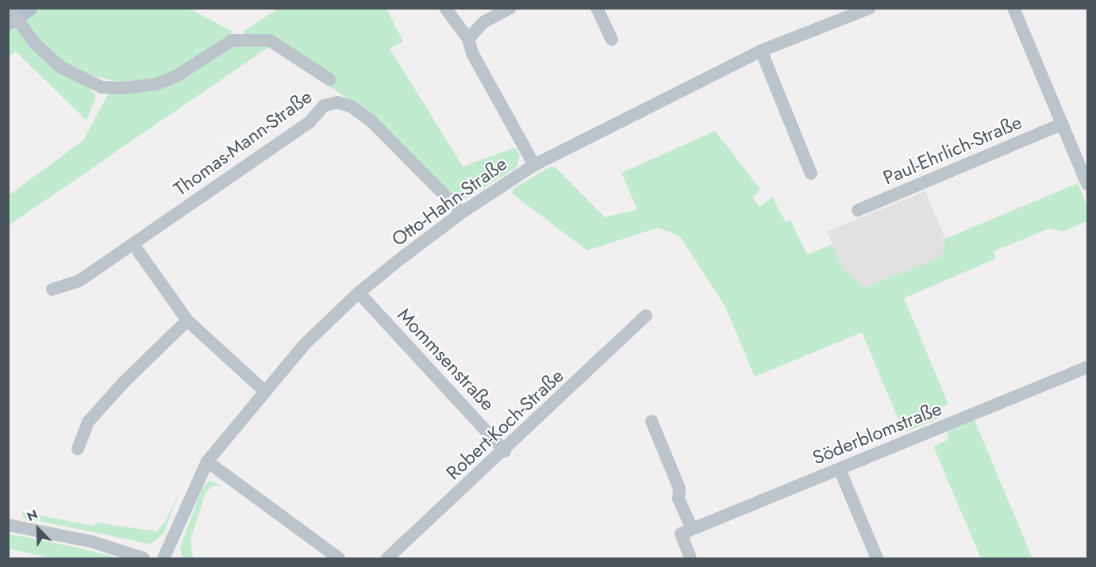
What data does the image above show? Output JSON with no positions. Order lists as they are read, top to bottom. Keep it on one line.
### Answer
{"streets":{"street":["Thomas-Mann-Straße","Paul-Ehrlich-Straße","Otto-Hahn-Straße","Mommsenstraße","Robert-Koch-Straße","Söderblomstraße"]},"crossings":[["Thomas-Mann-Straße","Otto-Hahn-Straße"],["Otto-Hahn-Straße","Mommsenstraße"],["Mommsenstraße","Robert-Koch-Straße"]],"north":"top left"}
